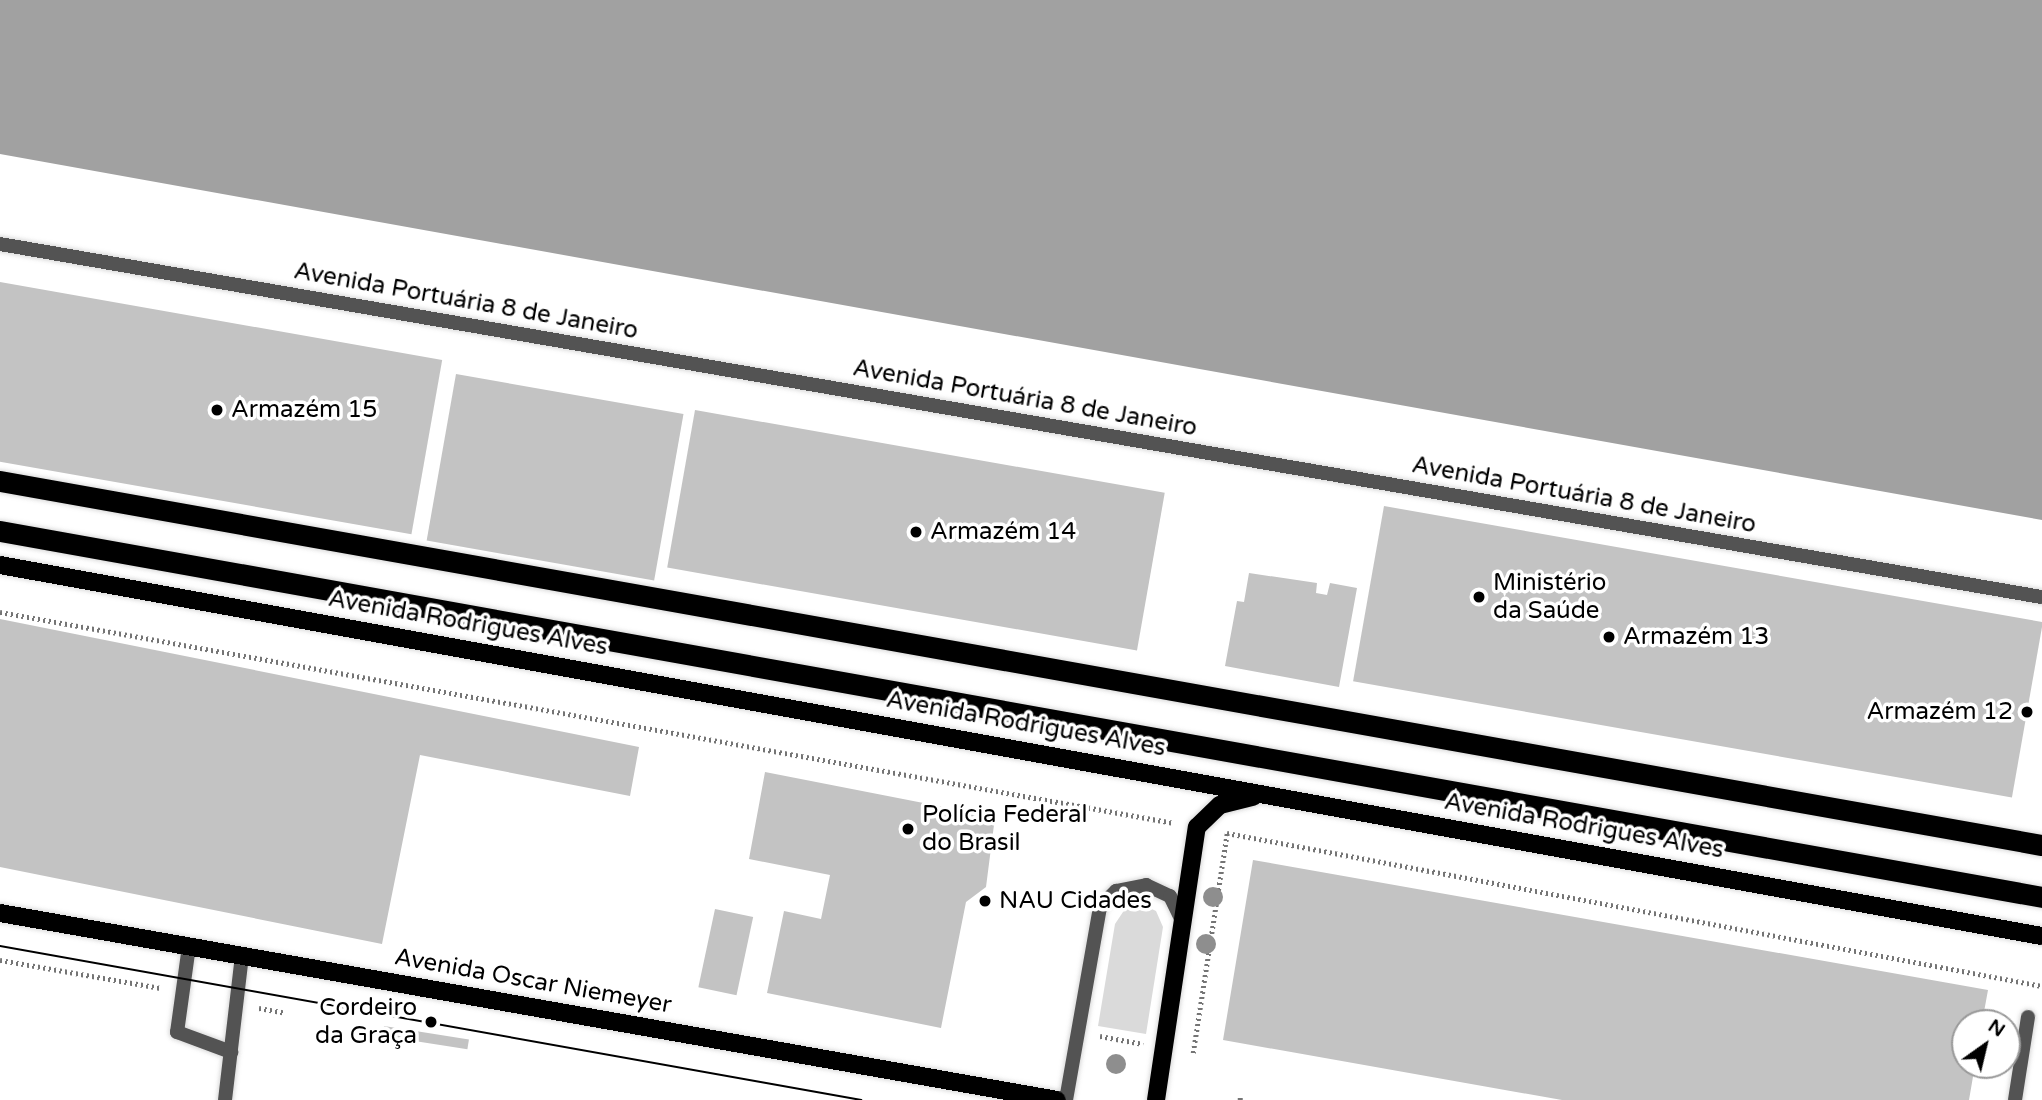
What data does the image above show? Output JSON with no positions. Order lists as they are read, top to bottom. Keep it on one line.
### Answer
{"streets":{"highway":["Avenida Rodrigues Alves"],"main road":["Avenida Oscar Niemeyer"],"lane":["Avenida Portuária 8 de Janeiro"]},"places":["Armazém 15","Armazém 14","Ministério da Saúde","Armazém 13","Armazém 12","Polícia Federal do Brasil","NAU Cidades","Cordeiro da Graça"],"north":"top right"}
